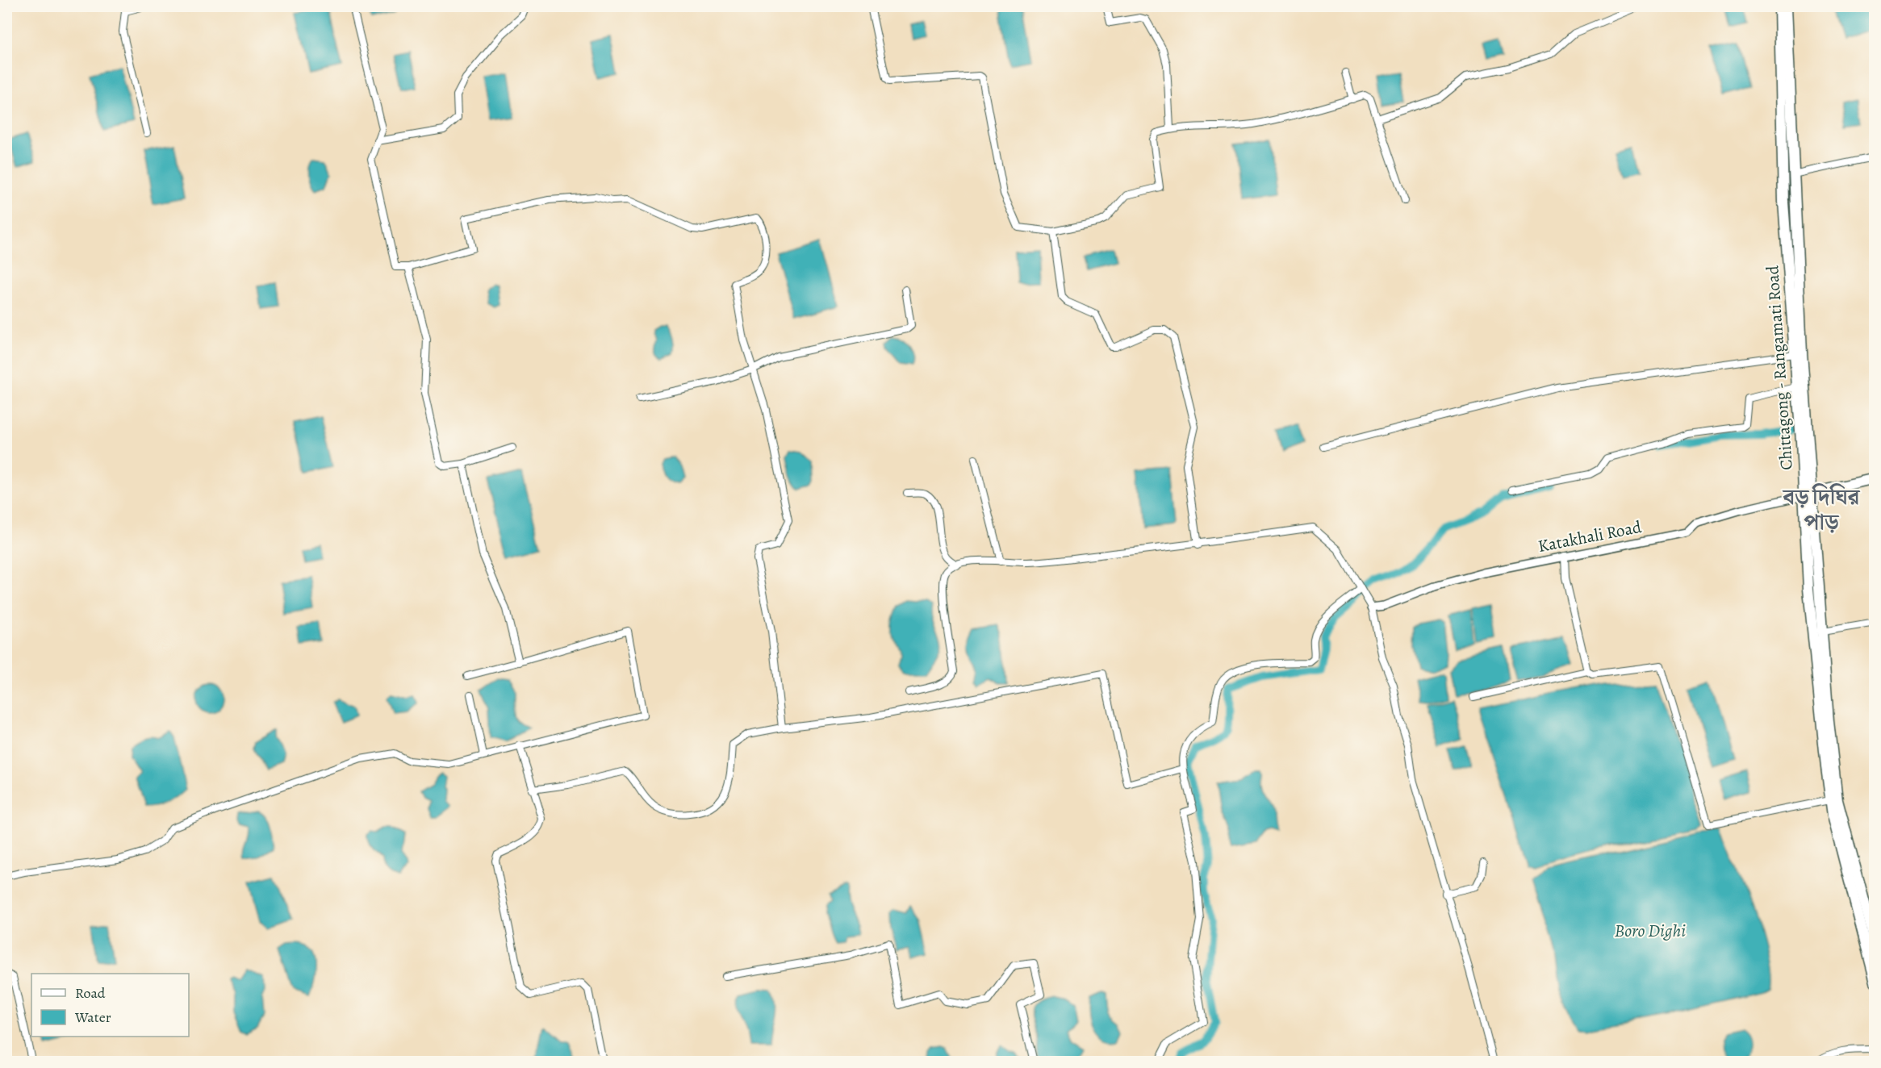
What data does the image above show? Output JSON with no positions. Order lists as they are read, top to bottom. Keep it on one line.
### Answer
{"streets":{"main road":["Chittagong - Rangamati Road"],"street":["Katakhali Road"]},"crossings":[["Chittagong - Rangamati Road","Katakhali Road"]],"districts":["বড় দিঘির পাড়"],"water":["Boro Dighi"],"legend":["Road","Water"]}
